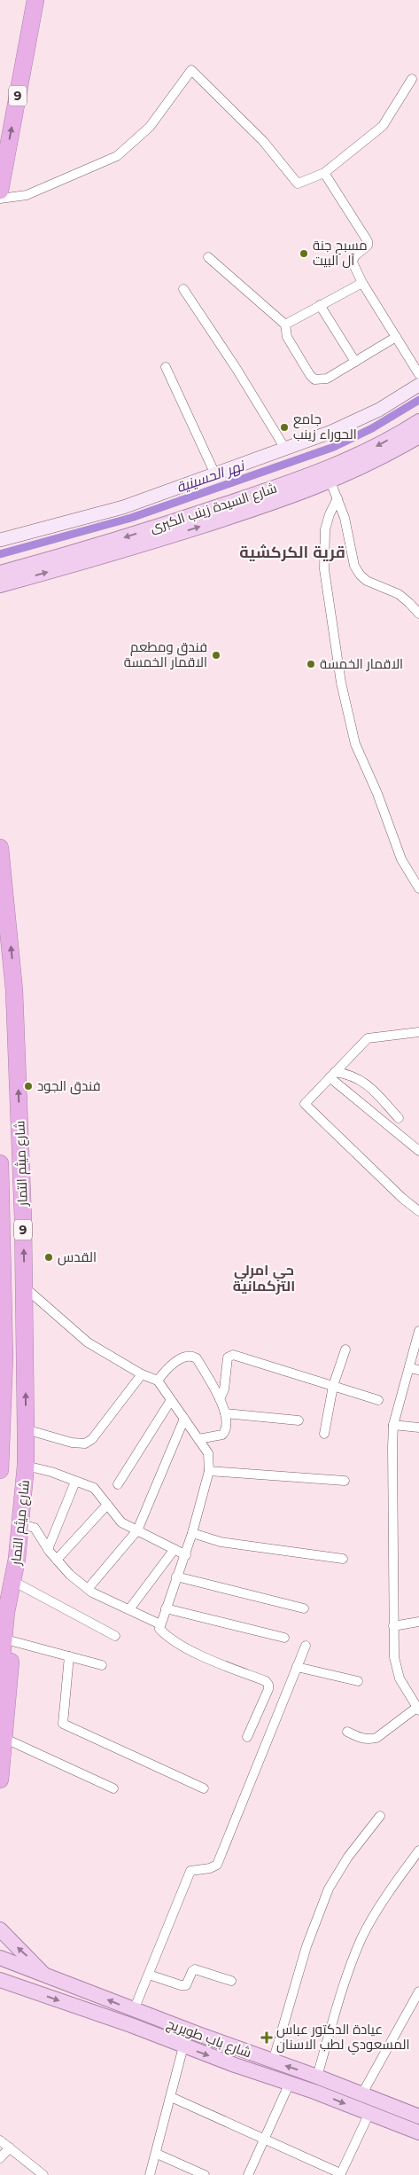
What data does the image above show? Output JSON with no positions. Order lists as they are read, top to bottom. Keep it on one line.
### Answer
{"streets":{"highway":["9","شارع ميثم التمار"],"main road":["شارع السيدة زينب الكبرى","شارع باب طويريج"]},"districts":["قرية الكركشية","حي امرلي التركمانية"],"water":["نهر الحسينية"],"places":{"other":["مسبح جنة آل البيت","جامع الحوراء زينب","فندق ومطعم الاقمار الخمسة","الاقمار الخمسة","فندق الجود","القدس"],"health":["عيادة الدكتور عباس المسعودي لطب الاسنان"]}}
